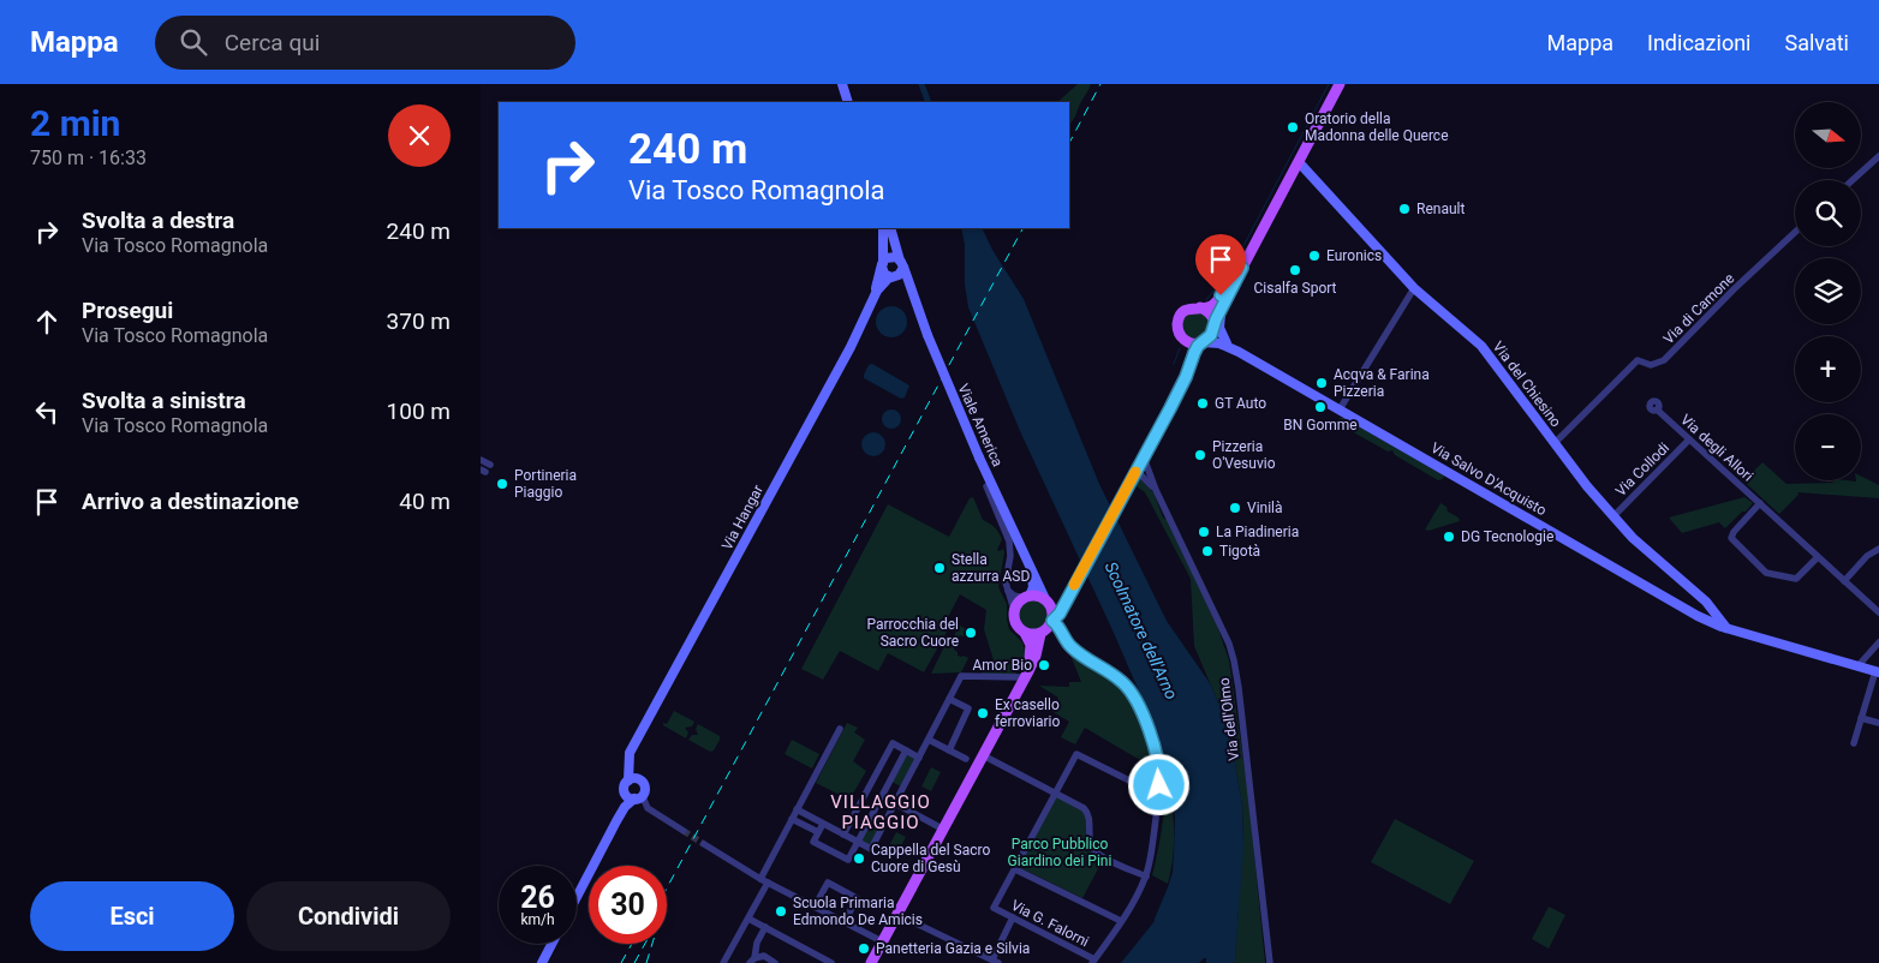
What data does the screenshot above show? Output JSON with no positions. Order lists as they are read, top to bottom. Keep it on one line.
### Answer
{"streets":{"street":["Via di Camone","Via del Chiesino","Viale America","Via degli Allori","Via Collodi","Via Salvo D'Acquisto","Via Hangar","Via dell'Olmo","Via G. Falorni"]},"crossings":[["Via di Camone","Via del Chiesino"],["Via del Chiesino","Via Collodi"],["Via del Chiesino","Via Salvo D'Acquisto"],["Viale America","Via Hangar"],["Via degli Allori","Via Collodi"]],"districts":["VILLAGGIO PIAGGIO"],"water":["Scolmatore dell'Arno"],"parks":["Parco Pubblico Giardino dei Pini"],"places":["Oratorio della Madonna delle Querce","Renault","Euronics","Cisalfa Sport","Acqva & Farina Pizzeria","GT Auto","BN Gomme","Pizzeria O'Vesuvio","Portineria Piaggio","Vinilà","La Piadineria","DG Tecnologie","Tigotà","Stella azzurra ASD","Parrocchia del Sacro Cuore","Amor Bio","Ex casello ferroviario","Cappella del Sacro Cuore di Gesù","Scuola Primaria Edmondo De Amicis","Panetteria Gazia e Silvia"],"north":"right","page":{"header":"Mappa","search":"Cerca qui","nav":["Mappa","Indicazioni","Salvati"],"heading":["2 min","750 m · 16:33"],"map_buttons":["+","−"],"turn":["240 m","Via Tosco Romagnola"],"list":[{"name":"Svolta a destra","note":"Via Tosco Romagnola","value":"240 m"},{"name":"Prosegui","note":"Via Tosco Romagnola","value":"370 m"},{"name":"Svolta a sinistra","note":"Via Tosco Romagnola","value":"100 m"},{"name":"Arrivo a destinazione","value":"40 m"}],"speed":"26 km/h","limit":"30","buttons":["Esci","Condividi"]}}
